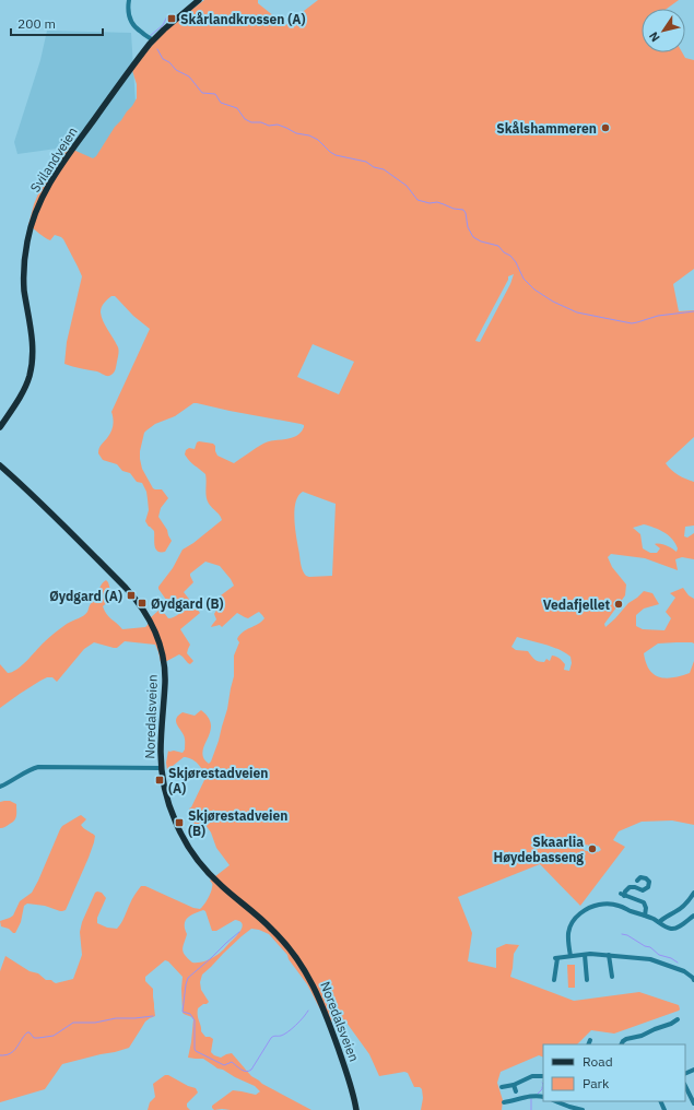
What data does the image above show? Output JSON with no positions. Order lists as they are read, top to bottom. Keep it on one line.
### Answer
{"streets":{"main road":["Svilandveien","Noredalsveien"]},"places":{"transit":["Skårlandkrossen (A)","Øydgard (A)","Øydgard (B)","Skjørestadveien (A)","Skjørestadveien (B)"],"other":["Skålshammeren","Vedafjellet","Skaarlia Høydebasseng"]},"legend":["Road","Park"],"scale_bar":"200 m","north":"bottom left"}
